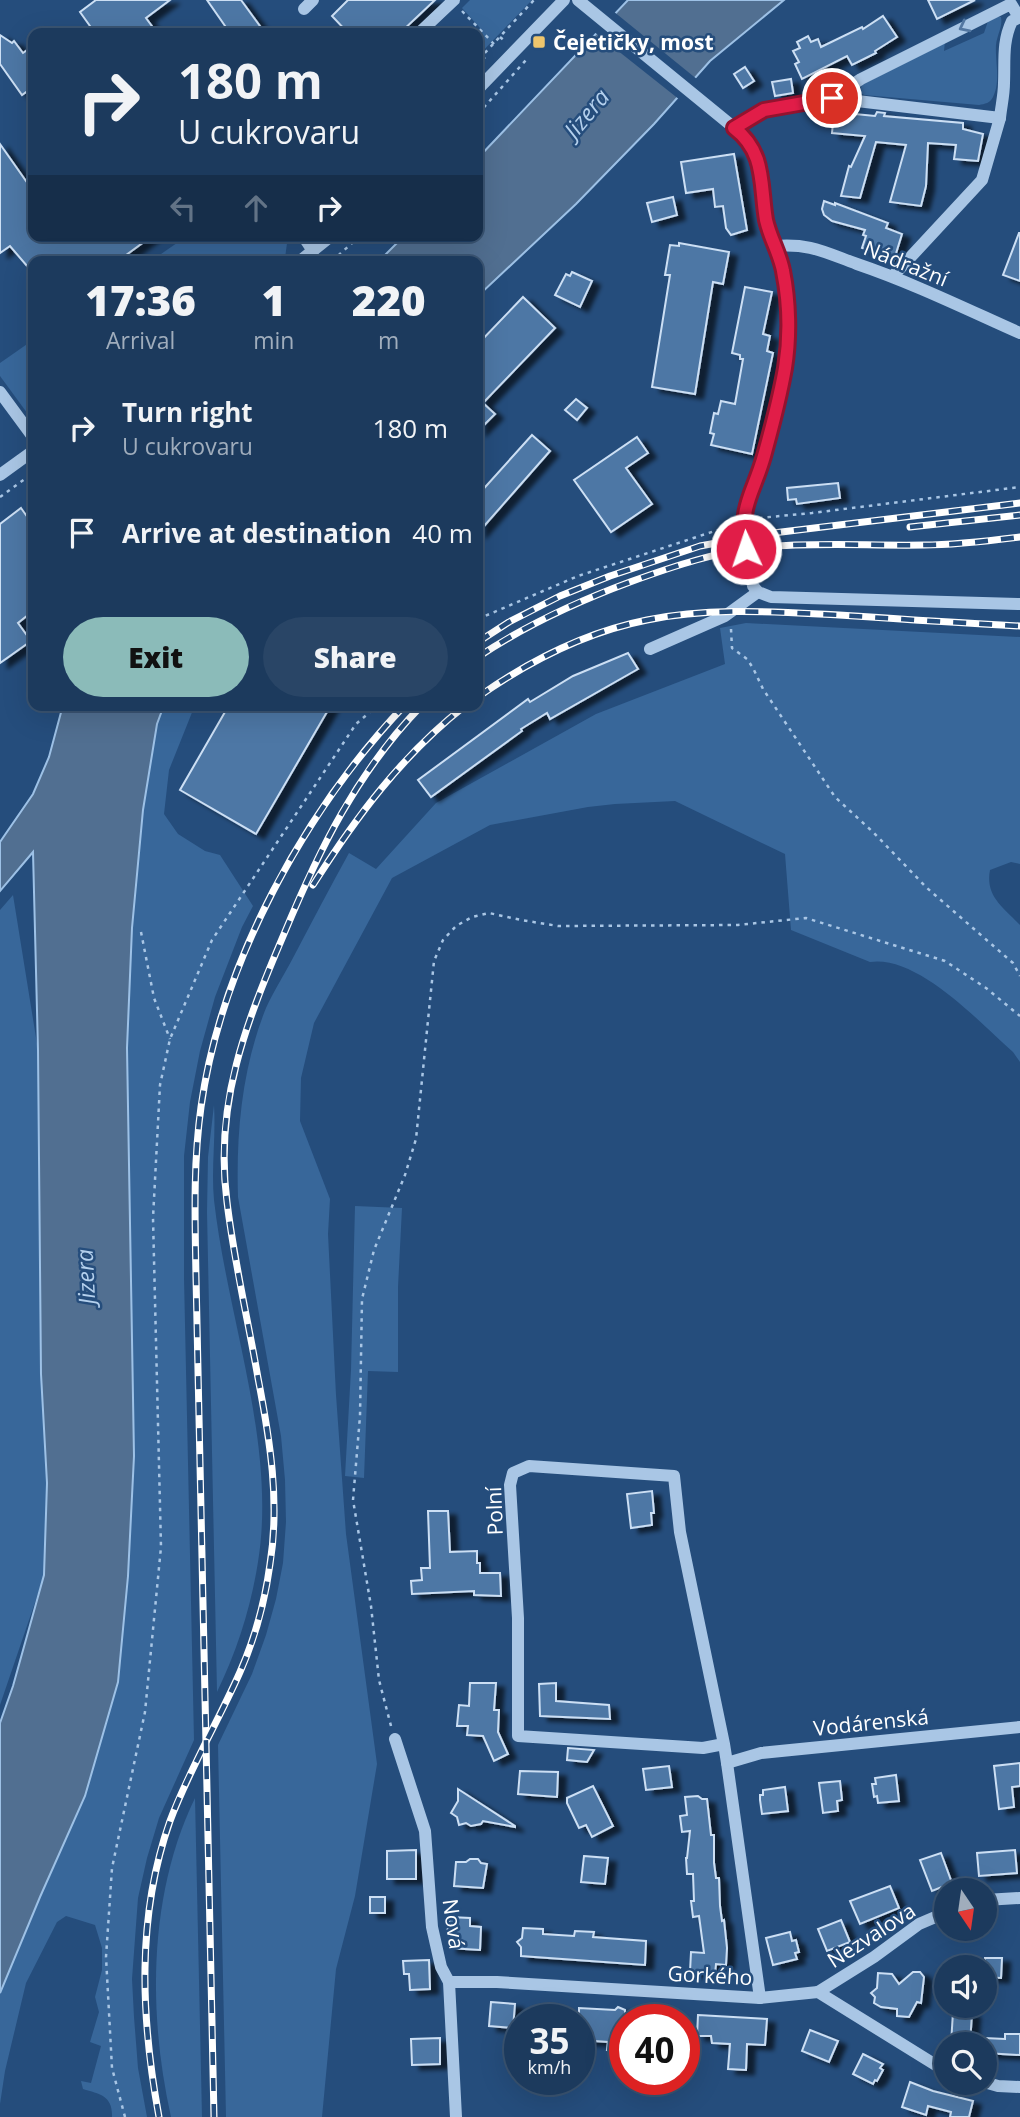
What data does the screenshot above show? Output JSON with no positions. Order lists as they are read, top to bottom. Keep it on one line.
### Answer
{"streets":{"street":["Nádražní","Polní","Vodárenská","Nová","Nezvalova","Gorkého"]},"crossings":[["Polní","Vodárenská"],["Polní","Gorkého"],["Nová","Gorkého"],["Nezvalova","Gorkého"]],"water":["Jizera"],"places":{"transit":["Čejetičky, most"]},"north":"bottom","page":{"turn":["180 m","U cukrovaru"],"eta":["17:36","Arrival","1","min","220","m"],"list":[{"name":"Turn right","note":"U cukrovaru","value":"180 m"},{"name":"Arrive at destination","value":"40 m"}],"buttons":["Exit","Share"],"speed":"35 km/h","limit":"40"}}
